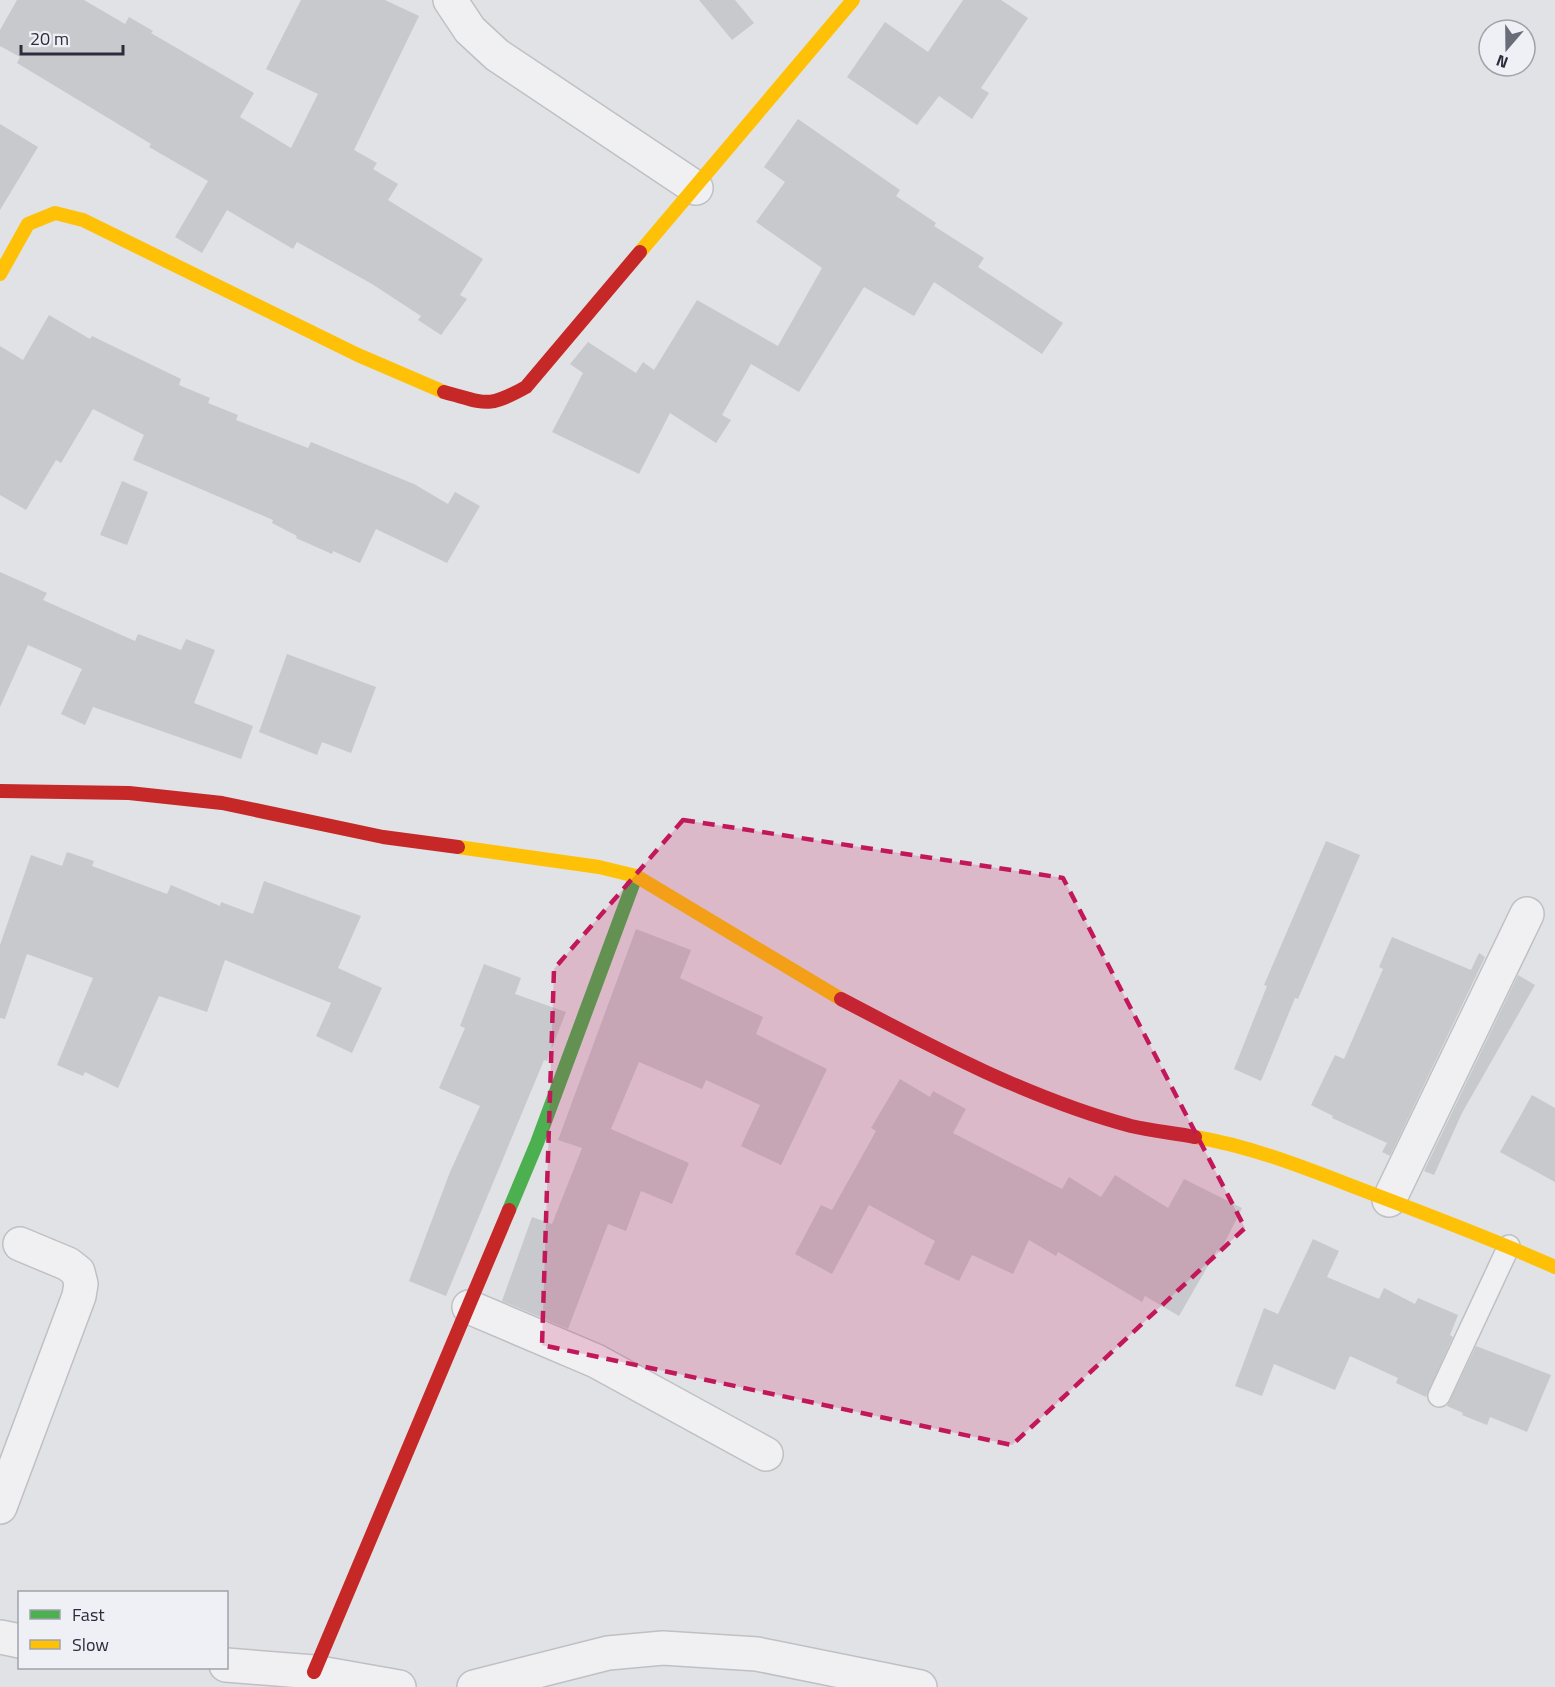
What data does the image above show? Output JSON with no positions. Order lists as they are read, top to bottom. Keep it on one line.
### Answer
{"legend":["Fast","Slow"],"scale_bar":"20 m","north":"bottom"}
